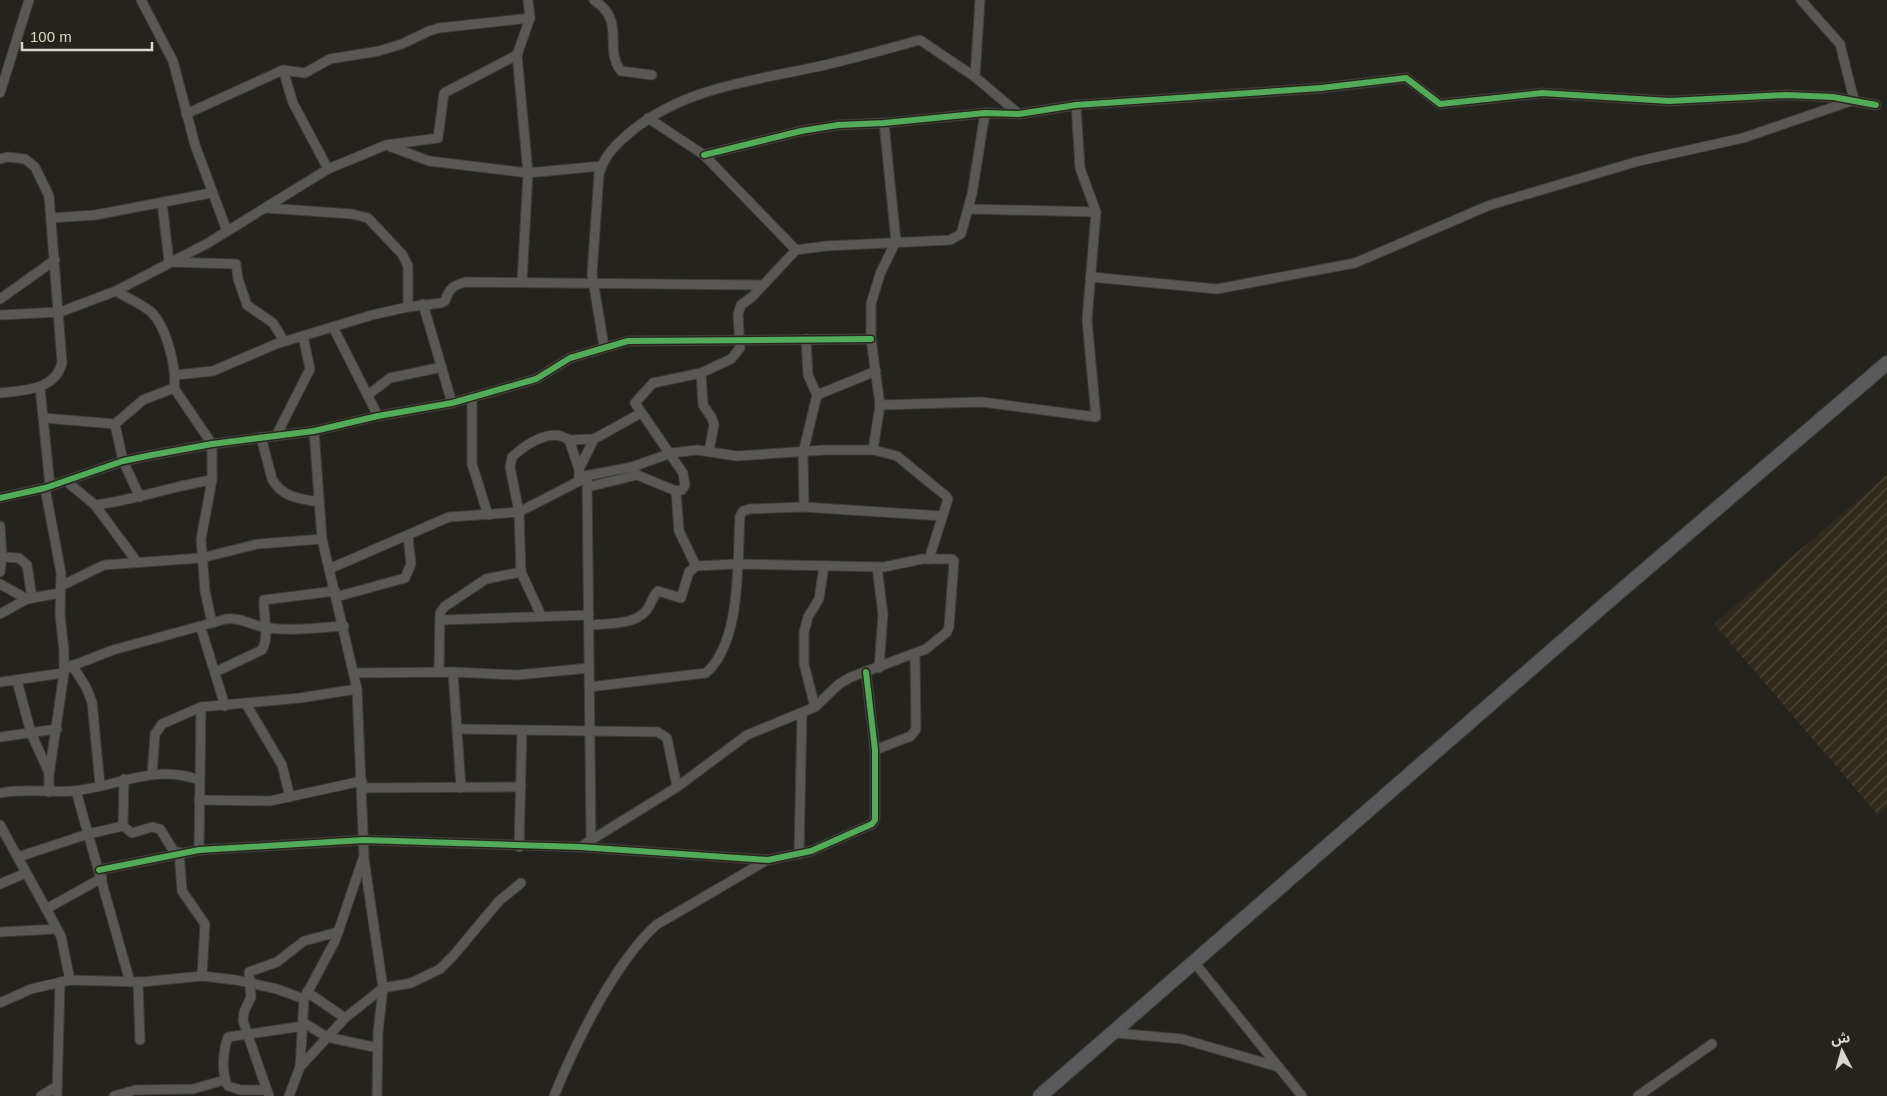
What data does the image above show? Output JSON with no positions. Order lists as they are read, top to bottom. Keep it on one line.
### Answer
{"scale_bar":"100 m","north":"top"}
